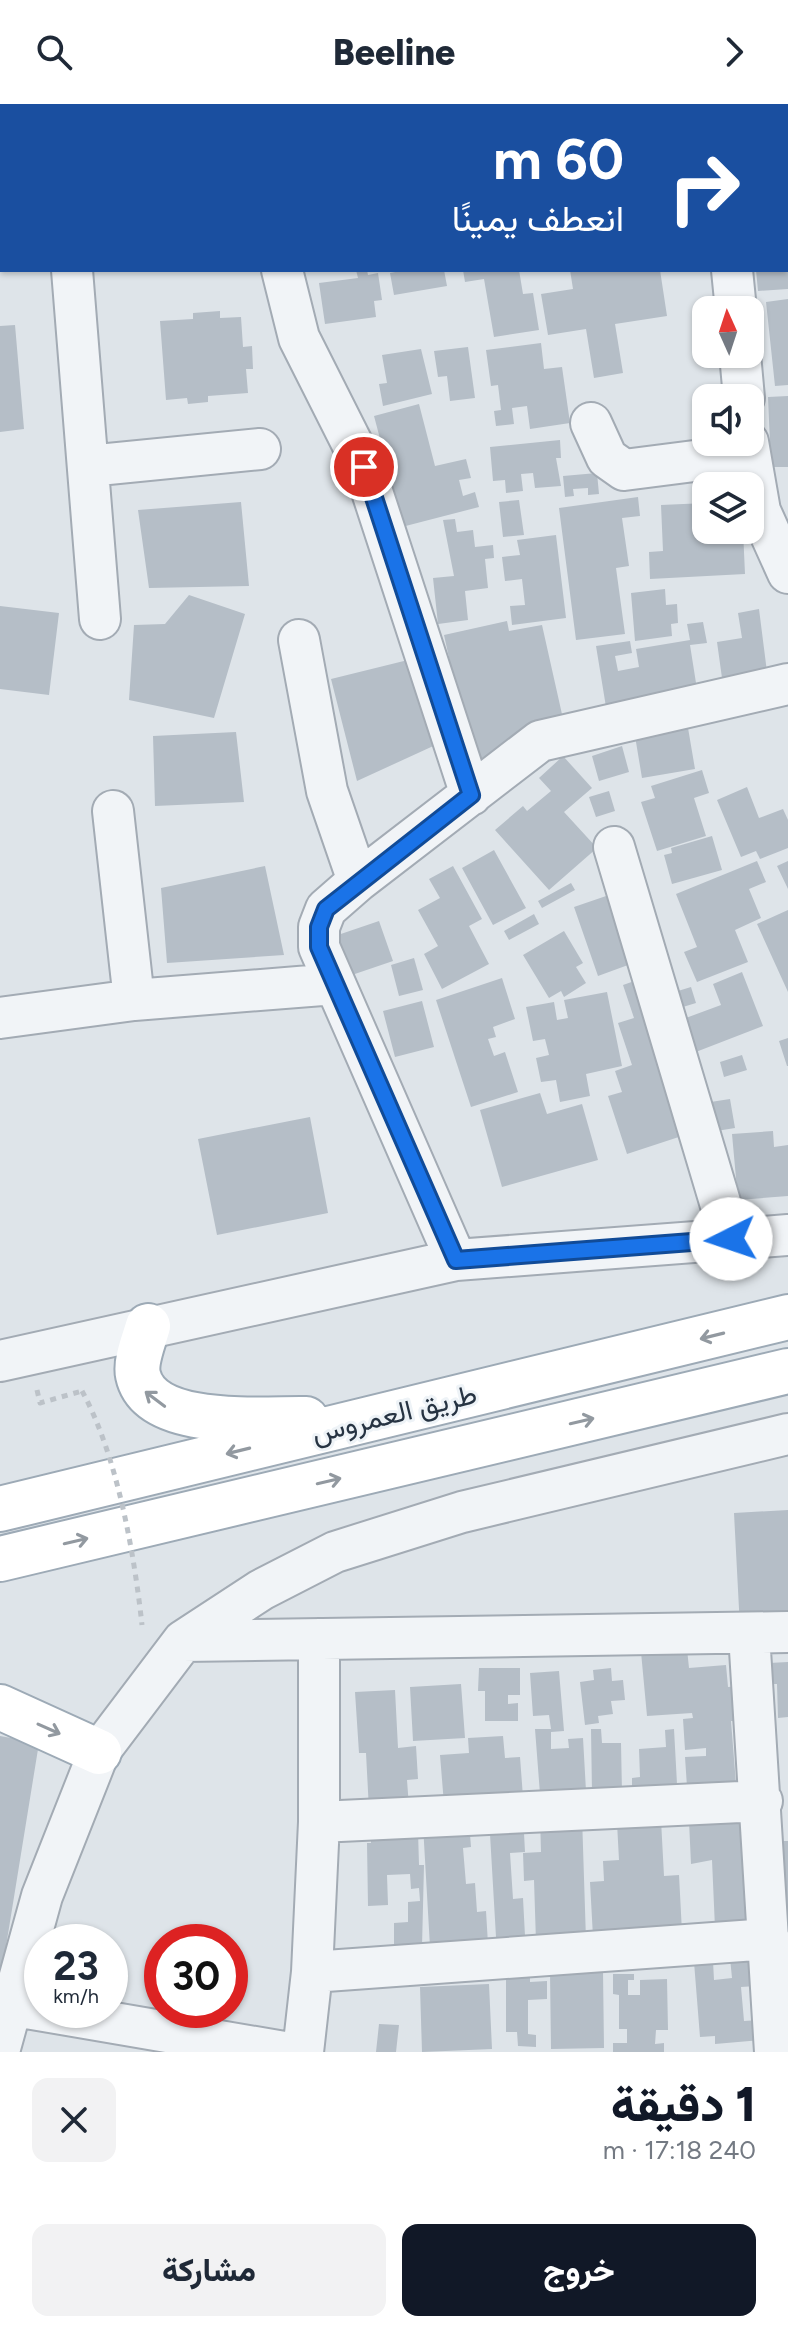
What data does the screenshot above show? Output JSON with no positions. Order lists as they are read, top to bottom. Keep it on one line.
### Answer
{"streets":{"main road":["طريق العمروس"]},"north":"top","page":{"header":"Beeline","turn":["60 m","انعطف يمينًا"],"speed":"23 km/h","limit":"30","heading":["1 دقيقة","240 m · 17:18"],"buttons":["خروج","مشاركة"]}}
